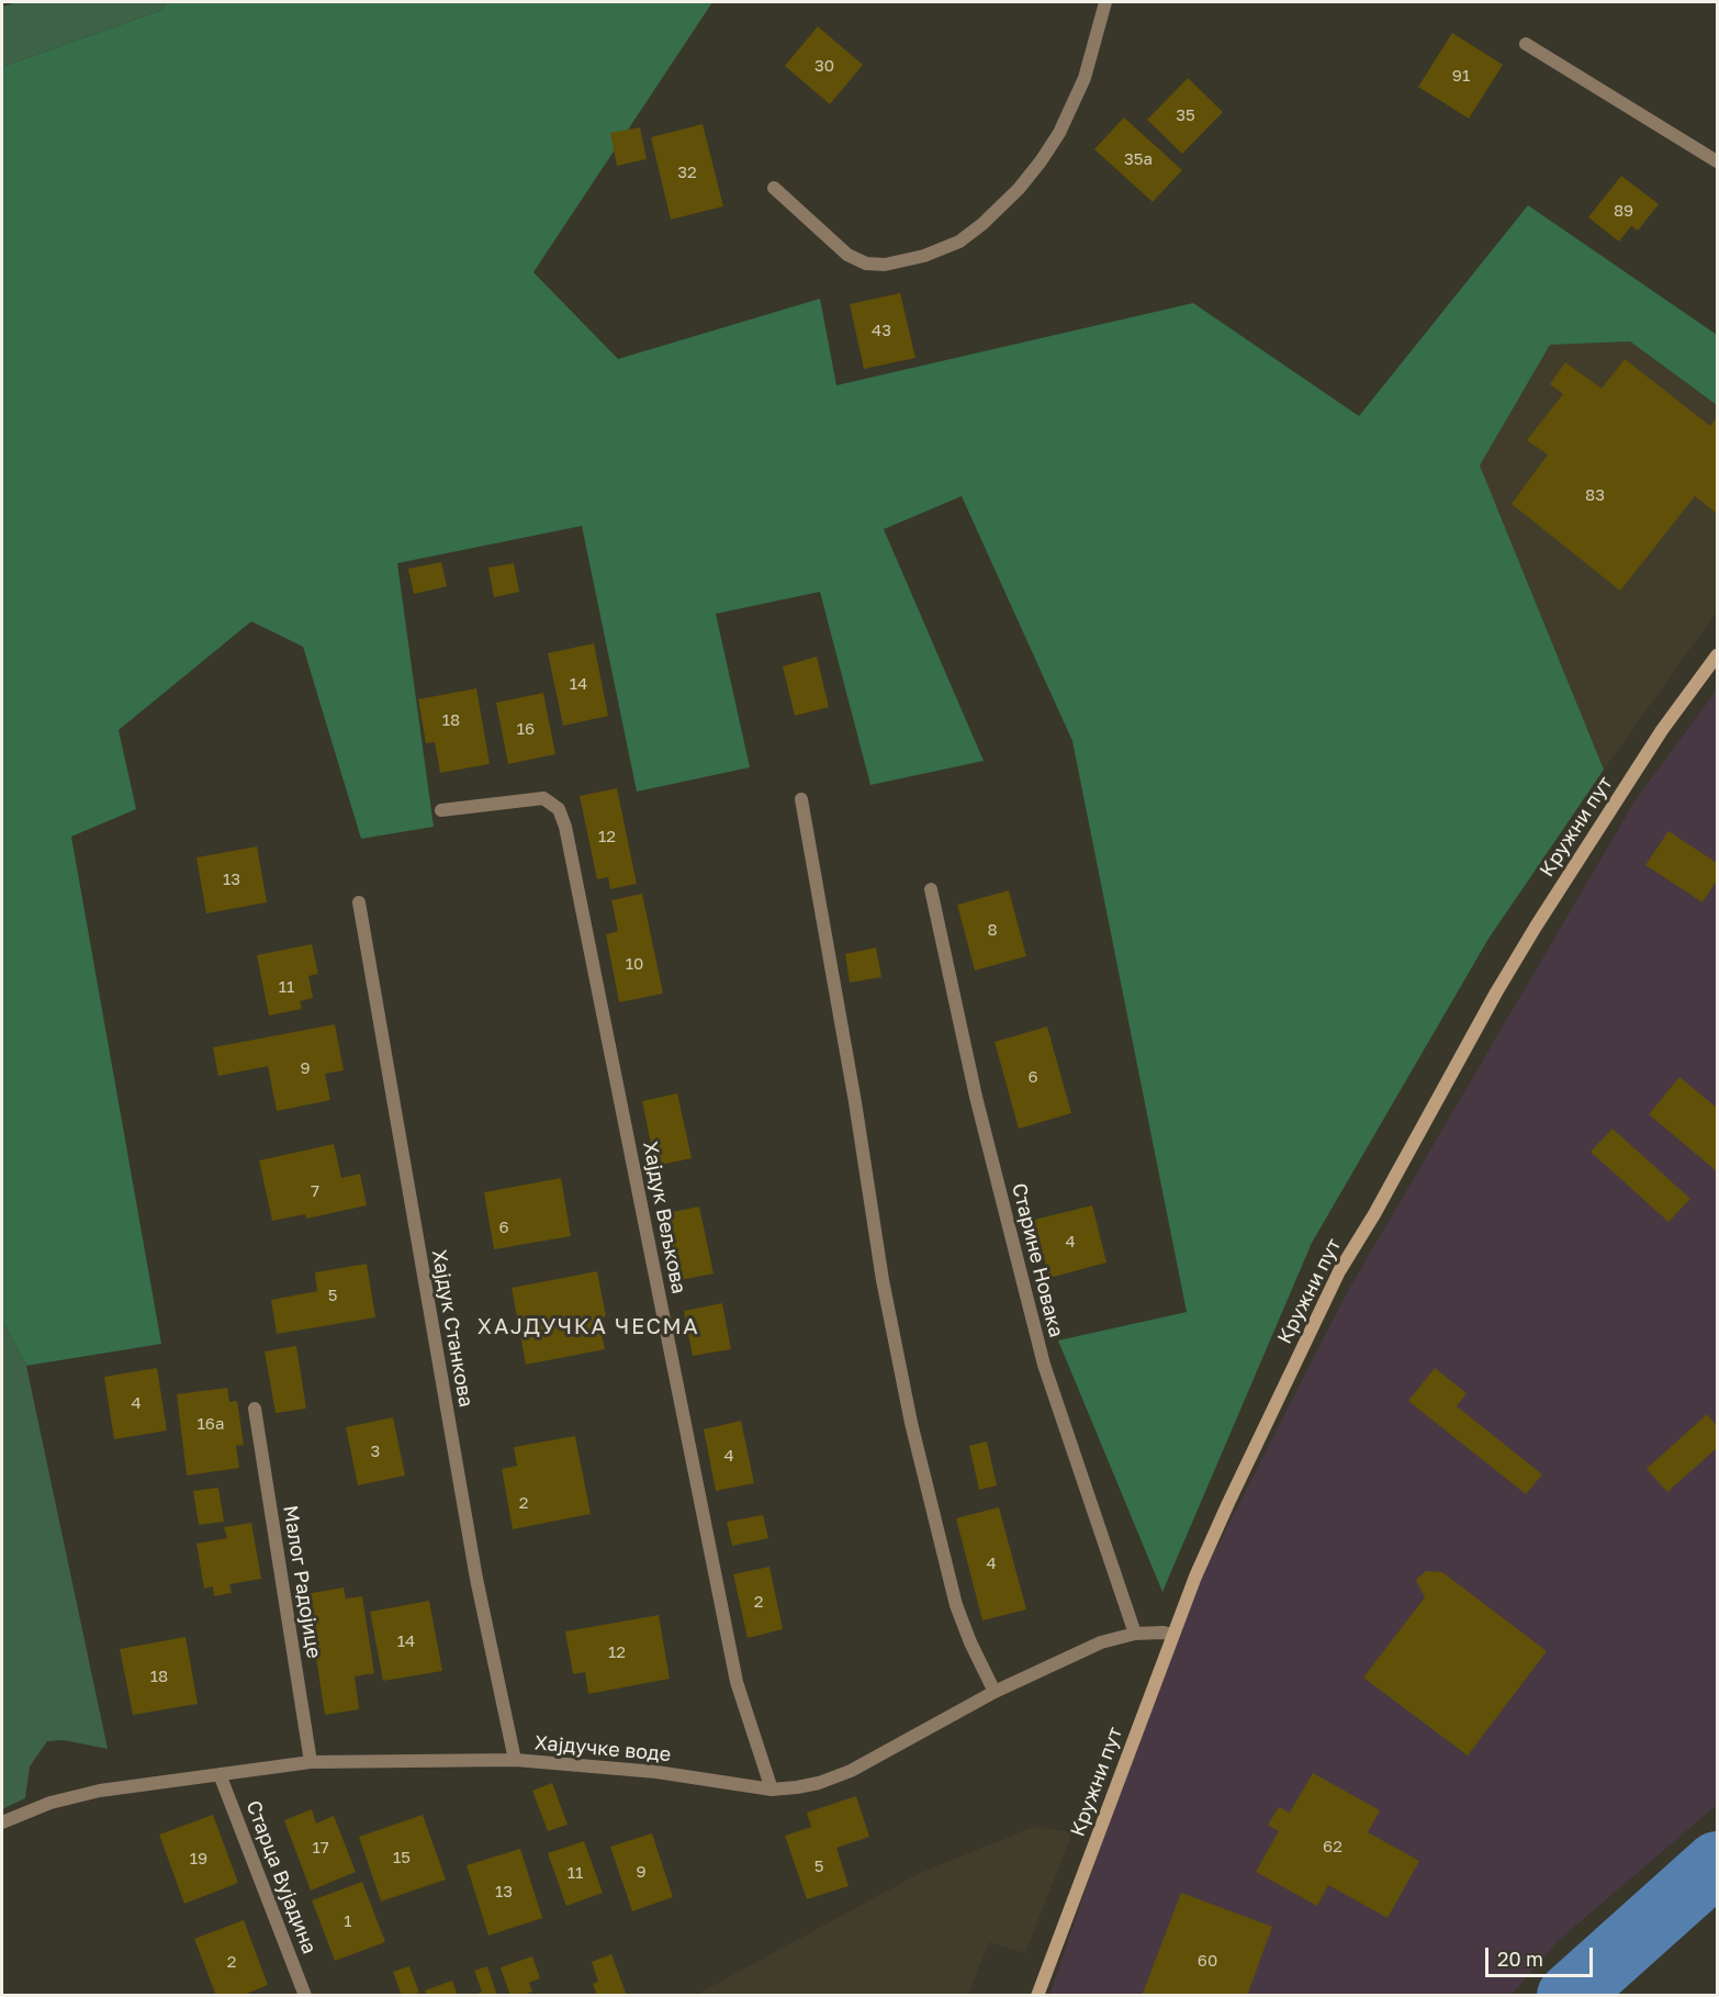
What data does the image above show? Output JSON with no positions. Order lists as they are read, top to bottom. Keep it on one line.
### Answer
{"streets":{"main road":["Кружни пут"],"street":["Хајдук Вељкова","Старине Новака","Хајдук Станкова","Малог Радојице","Хајдучке воде","Старца Вујадина"]},"crossings":[["Кружни пут","Хајдучке воде"],["Хајдук Вељкова","Хајдучке воде"],["Старине Новака","Хајдучке воде"],["Хајдук Станкова","Хајдучке воде"],["Малог Радојице","Хајдучке воде"],["Хајдучке воде","Старца Вујадина"]],"districts":["ХАЈДУЧКА ЧЕСМА"],"house_numbers":["30","91","35","35a","32","89","43","83","14","18","16","12","13","8","10","11","9","6","7","6","4","5","4","16a","3","4","2","4","2","14","12","18","62","17","15","19","5","9","11","13","1","60","2"],"scale_bar":"20 m"}
